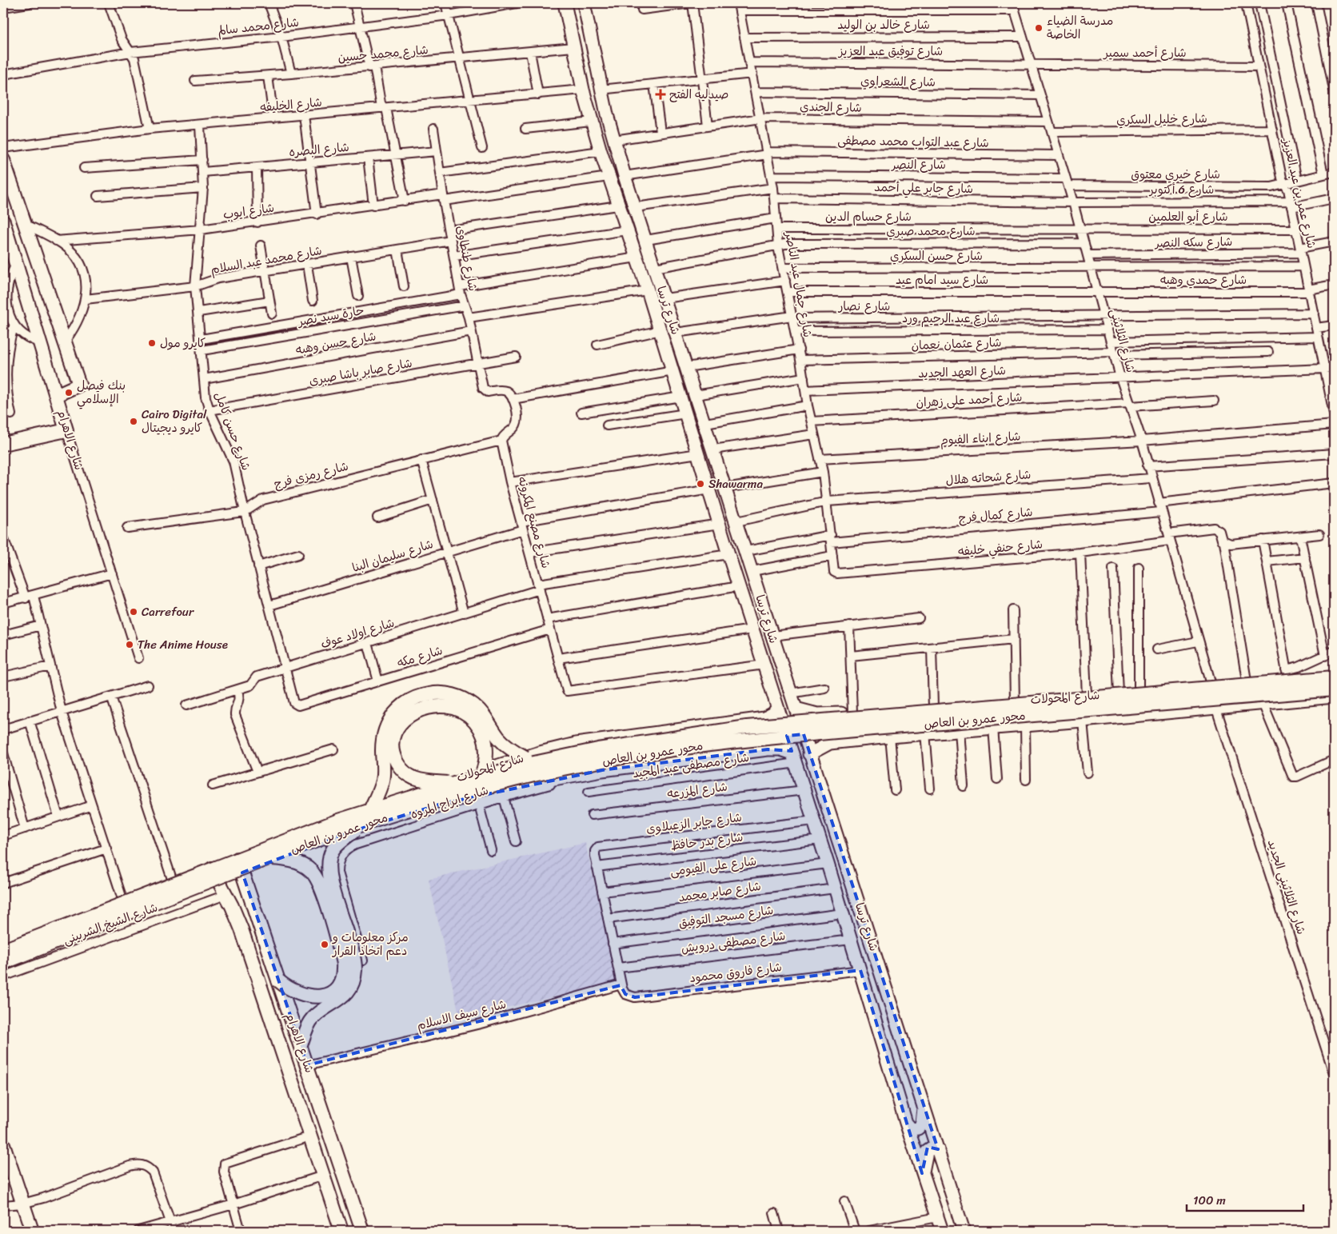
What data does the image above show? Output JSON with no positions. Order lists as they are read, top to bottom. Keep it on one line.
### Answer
{"streets":{"main road":["شارع ترسا","شارع الاهرام","شارع المحولات","محور عمرو بن العاص"],"street":["شارع خالد بن الوليد","شارع محمد سالم","شارع توفيق عبد العزيز","شارع أحمد سمير","شارع محمد حسين","شارع الشعراوي","شارع الخليفه","شارع الجندي","شارع خليل السكري","شارع عبد التواب محمد مصطفى","شارع البصره","شارع النصر","شارع خيري معتوق","شارع جابر علي أحمد","شارع 6 أكتوبر","شارع عمر بن عبد العزيز","شارع ايوب","شارع حسام الدين","شارع أبو العلمين","شارع محمد صبري","شارع سكه النصر","شارع حسن السكري","شارع طنطاوى","شارع محمد عبد السلام","شارع سيد امام عيد","شارع حمدي وهبه","شارع جمال عبد الناصر","شارع نصار","حارة سيد نصر","شارع عبد الرحيم ورد","شارع الثلاثينى","شارع حسن وهبه","شارع عثمان نعمان","شارع صابر باشا صبرى","شارع العهد الجديد","شارع أحمد على زهران","شارع حسن كامل","شارع ابناء الفيوم","شارع رمزى فرج","شارع شحاته هلال","شارع كمال فرج","شارع مصنع المكرونه","شارع حنفي خليفه","شارع سليمان البنا","شارع اولاد عوف","شارع مكه","شارع مصطفى عبد المجيد","شارع المزرعه","شارع ابراج المروه","شارع جابر الزعبلاوى","شارع بدر حافظ","شارع على الفيومى","شارع الثلاثينى الجديد","شارع صابر محمد","شارع مسجد التوفيق","شارع الشيخ الشربينى","شارع مصطفى درويش","شارع فاروق محمود","شارع سيف الاسلام"]},"crossings":[["شارع خالد بن الوليد","شارع جمال عبد الناصر"],["شارع خالد بن الوليد","شارع الثلاثينى"],["شارع توفيق عبد العزيز","شارع أحمد سمير"],["شارع توفيق عبد العزيز","شارع جمال عبد الناصر"],["شارع توفيق عبد العزيز","شارع الثلاثينى"],["شارع أحمد سمير","شارع عمر بن عبد العزيز"],["شارع أحمد سمير","شارع الثلاثينى"],["شارع محمد حسين","شارع ترسا"],["شارع الشعراوي","شارع جمال عبد الناصر"],["شارع الشعراوي","شارع الثلاثينى"],["شارع الخليفه","شارع ترسا"],["شارع الخليفه","شارع حسن كامل"],["شارع الجندي","شارع جمال عبد الناصر"],["شارع الجندي","شارع ترسا"],["شارع الجندي","شارع الثلاثينى"],["شارع خليل السكري","شارع عمر بن عبد العزيز"],["شارع خليل السكري","شارع الثلاثينى"],["شارع عبد التواب محمد مصطفى","شارع جمال عبد الناصر"],["شارع عبد التواب محمد مصطفى","شارع ترسا"],["شارع عبد التواب محمد مصطفى","شارع الثلاثينى"],["شارع البصره","شارع طنطاوى"],["شارع البصره","شارع حسن كامل"],["شارع النصر","شارع خيري معتوق"],["شارع النصر","شارع جمال عبد الناصر"],["شارع النصر","شارع الثلاثينى"],["شارع خيري معتوق","شارع عمر بن عبد العزيز"],["شارع خيري معتوق","شارع الثلاثينى"],["شارع جابر علي أحمد","شارع 6 أكتوبر"],["شارع جابر علي أحمد","شارع جمال عبد الناصر"],["شارع جابر علي أحمد","شارع الثلاثينى"],["شارع 6 أكتوبر","شارع عمر بن عبد العزيز"],["شارع 6 أكتوبر","شارع الثلاثينى"],["شارع عمر بن عبد العزيز","شارع أبو العلمين"],["شارع عمر بن عبد العزيز","شارع سكه النصر"],["شارع عمر بن عبد العزيز","شارع حسن السكري"],["شارع عمر بن عبد العزيز","شارع حمدي وهبه"],["شارع عمر بن عبد العزيز","شارع نصار"],["شارع عمر بن عبد العزيز","شارع العهد الجديد"],["شارع ايوب","شارع طنطاوى"],["شارع ايوب","شارع ترسا"],["شارع ايوب","شارع حسن كامل"],["شارع حسام الدين","شارع أبو العلمين"],["شارع حسام الدين","شارع جمال عبد الناصر"],["شارع حسام الدين","شارع الثلاثينى"],["شارع أبو العلمين","شارع الثلاثينى"],["شارع محمد صبري","شارع جمال عبد الناصر"],["شارع محمد صبري","شارع ترسا"],["شارع محمد صبري","شارع الثلاثينى"],["شارع سكه النصر","شارع الثلاثينى"],["شارع حسن السكري","شارع جمال عبد الناصر"],["شارع حسن السكري","شارع الثلاثينى"],["شارع طنطاوى","شارع محمد عبد السلام"],["شارع طنطاوى","حارة سيد نصر"],["شارع طنطاوى","شارع حسن وهبه"],["شارع طنطاوى","شارع صابر باشا صبرى"],["شارع محمد عبد السلام","شارع حسن كامل"],["شارع سيد امام عيد","شارع حمدي وهبه"],["شارع سيد امام عيد","شارع جمال عبد الناصر"],["شارع سيد امام عيد","شارع الثلاثينى"],["شارع حمدي وهبه","شارع الثلاثينى"],["شارع جمال عبد الناصر","شارع نصار"],["شارع جمال عبد الناصر","شارع عبد الرحيم ورد"],["شارع جمال عبد الناصر","شارع عثمان نعمان"],["شارع جمال عبد الناصر","شارع العهد الجديد"],["شارع جمال عبد الناصر","شارع أحمد على زهران"],["شارع جمال عبد الناصر","شارع ابناء الفيوم"],["شارع جمال عبد الناصر","شارع شحاته هلال"],["شارع جمال عبد الناصر","شارع كمال فرج"],["شارع جمال عبد الناصر","شارع حنفي خليفه"],["شارع نصار","شارع ترسا"],["شارع نصار","شارع الثلاثينى"],["شارع ترسا","شارع شحاته هلال"],["شارع ترسا","شارع كمال فرج"],["شارع ترسا","شارع مصنع المكرونه"],["شارع ترسا","شارع سليمان البنا"],["شارع ترسا","شارع اولاد عوف"],["شارع ترسا","شارع المحولات"],["شارع ترسا","شارع مصطفى عبد المجيد"],["شارع ترسا","شارع المزرعه"],["شارع ترسا","شارع جابر الزعبلاوى"],["شارع ترسا","شارع بدر حافظ"],["شارع ترسا","شارع على الفيومى"],["شارع ترسا","شارع صابر محمد"],["شارع ترسا","شارع مسجد التوفيق"],["شارع ترسا","شارع مصطفى درويش"],["شارع ترسا","شارع فاروق محمود"],["حارة سيد نصر","شارع حسن كامل"],["شارع عبد الرحيم ورد","شارع الثلاثينى"],["شارع الثلاثينى","شارع عثمان نعمان"],["شارع الثلاثينى","شارع العهد الجديد"],["شارع الثلاثينى","شارع أحمد على زهران"],["شارع الثلاثينى","شارع ابناء الفيوم"],["شارع الثلاثينى","شارع شحاته هلال"],["شارع الثلاثينى","شارع كمال فرج"],["شارع الثلاثينى","شارع حنفي خليفه"],["شارع الثلاثينى","شارع المحولات"],["شارع حسن وهبه","شارع حسن كامل"],["شارع صابر باشا صبرى","شارع حسن كامل"],["شارع حسن كامل","شارع رمزى فرج"],["شارع حسن كامل","شارع سليمان البنا"],["شارع حسن كامل","شارع اولاد عوف"],["شارع حسن كامل","شارع مكه"],["شارع الاهرام","شارع المحولات"],["شارع الاهرام","شارع الشيخ الشربينى"],["شارع الاهرام","شارع سيف الاسلام"],["شارع رمزى فرج","شارع مصنع المكرونه"],["شارع مصنع المكرونه","شارع سليمان البنا"],["شارع مصنع المكرونه","شارع اولاد عوف"],["شارع مصنع المكرونه","شارع مكه"],["شارع المحولات","شارع مصطفى عبد المجيد"],["شارع المحولات","شارع ابراج المروه"],["شارع المحولات","شارع الثلاثينى الجديد"],["شارع المحولات","شارع الشيخ الشربينى"],["شارع جابر الزعبلاوى","شارع بدر حافظ"],["شارع فاروق محمود","شارع سيف الاسلام"]],"places":{"other":["مدرسة الضياء الخاصة","كايرو مول","بنك فيصل الإسلامي","Cairo Digital كايرو ديجيتال","Shawarma","Carrefour","The Anime House","مركز معلومات و دعم اتخاذ القرار"],"health":["صيدليه الفتح"]},"scale_bar":"100 m"}
